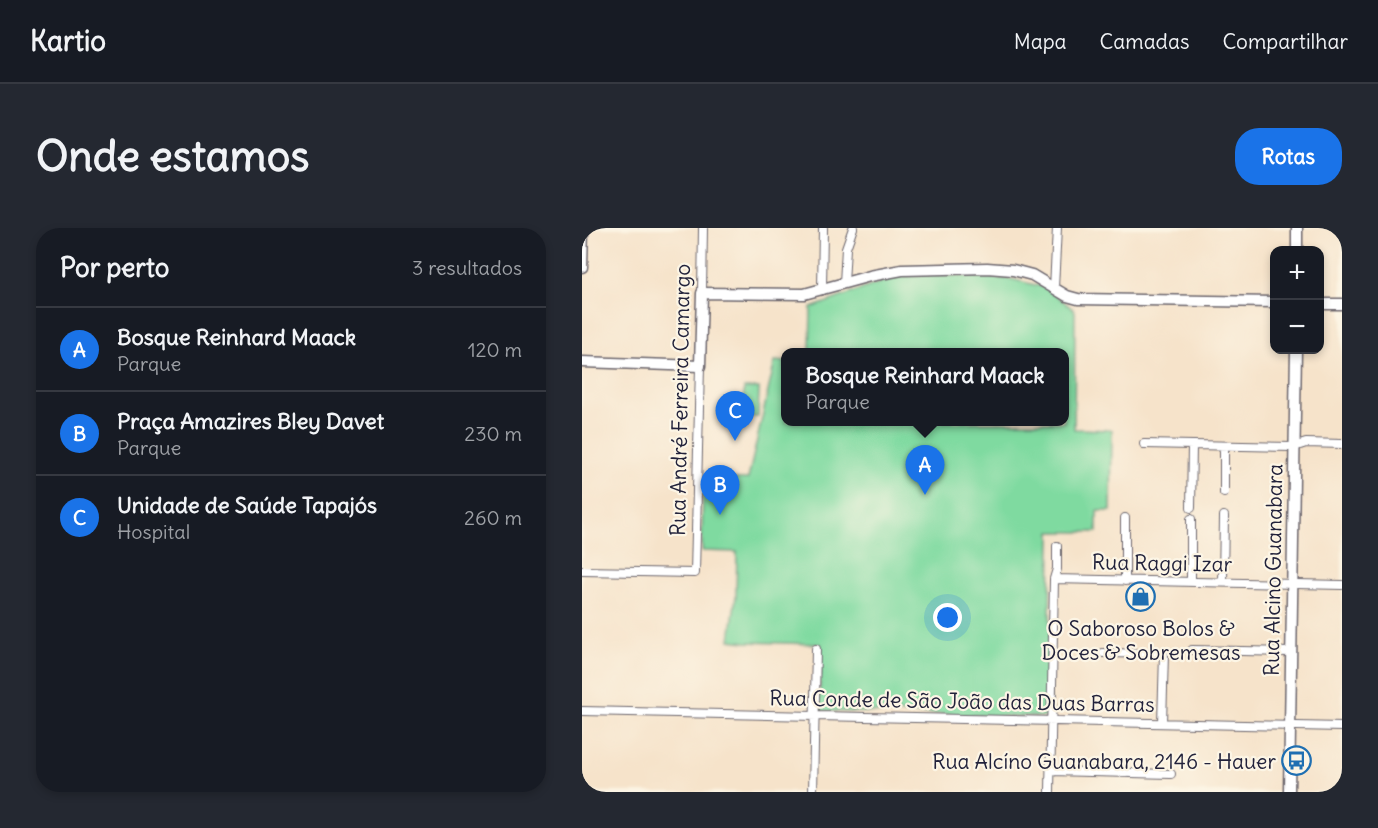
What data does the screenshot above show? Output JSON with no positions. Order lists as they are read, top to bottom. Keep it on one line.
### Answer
{"streets":{"street":["Rua André Ferreira Camargo","Rua Raggi Izar","Rua Alcino Guanabara","Rua Conde de São João das Duas Barras"]},"crossings":[["Rua Raggi Izar","Rua Alcino Guanabara"],["Rua Alcino Guanabara","Rua Conde de São João das Duas Barras"]],"places":{"shop":["O Saboroso Bolos & Doces & Sobremesas"],"bus stop":["Rua Alcíno Guanabara, 2146 - Hauer"]},"page":{"header":"Kartio","nav":["Mapa","Camadas","Compartilhar"],"buttons":"Rotas","title":"Onde estamos","heading":["Por perto","3 resultados"],"map_buttons":["+","−"],"list":[{"mark":"A","name":"Bosque Reinhard Maack","note":"Parque","value":"120 m"},{"mark":"B","name":"Praça Amazires Bley Davet","note":"Parque","value":"230 m"},{"mark":"C","name":"Unidade de Saúde Tapajós","note":"Hospital","value":"260 m"}],"popup":["Bosque Reinhard Maack","Parque"],"pins":["C","A","B"]}}
